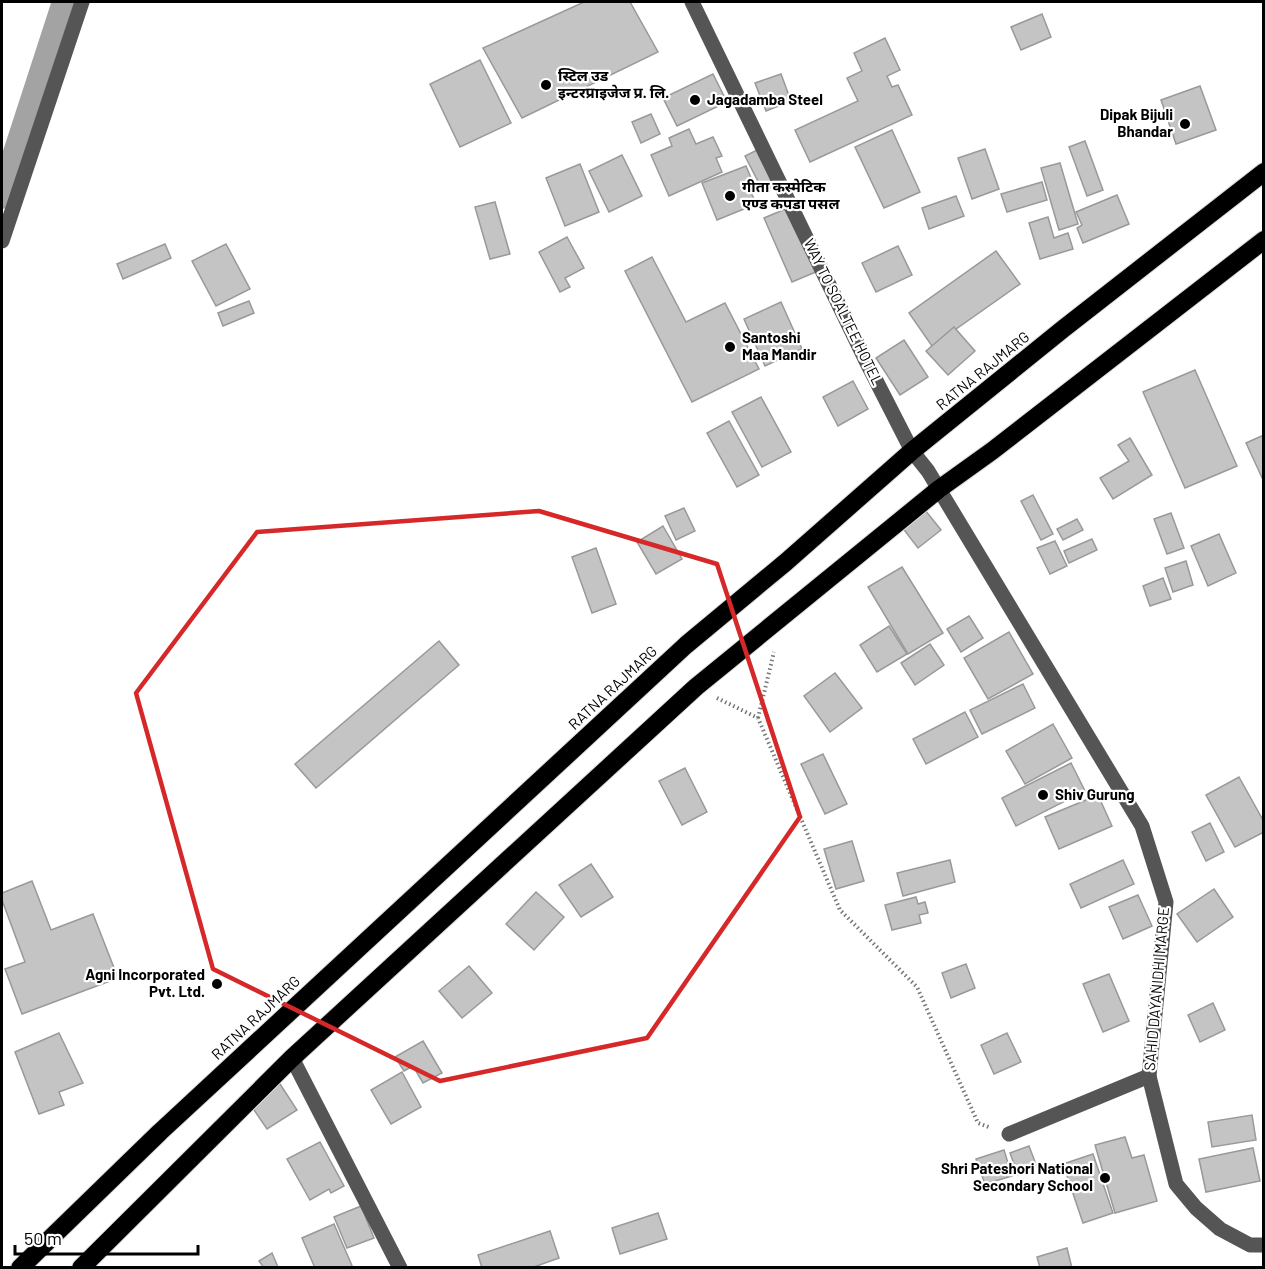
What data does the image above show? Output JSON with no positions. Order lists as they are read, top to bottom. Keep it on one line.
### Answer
{"streets":{"highway":["RATNA RAJMARG"],"street":["WAY TO SOALTEE HOTEL","SAHID DAYANIDHI MARGE"]},"crossings":[["WAY TO SOALTEE HOTEL","RATNA RAJMARG"],["WAY TO SOALTEE HOTEL","SAHID DAYANIDHI MARGE"]],"places":["स्टिल उड इन्टरप्राइजेज प्र. लि.","Jagadamba Steel","Dipak Bijuli Bhandar","गीता कस्मेटिक एण्ड कपडा पसल","Santoshi Maa Mandir","Shiv Gurung","Agni Incorporated Pvt. Ltd.","Shri Pateshori National Secondary School"],"scale_bar":"50 m"}
